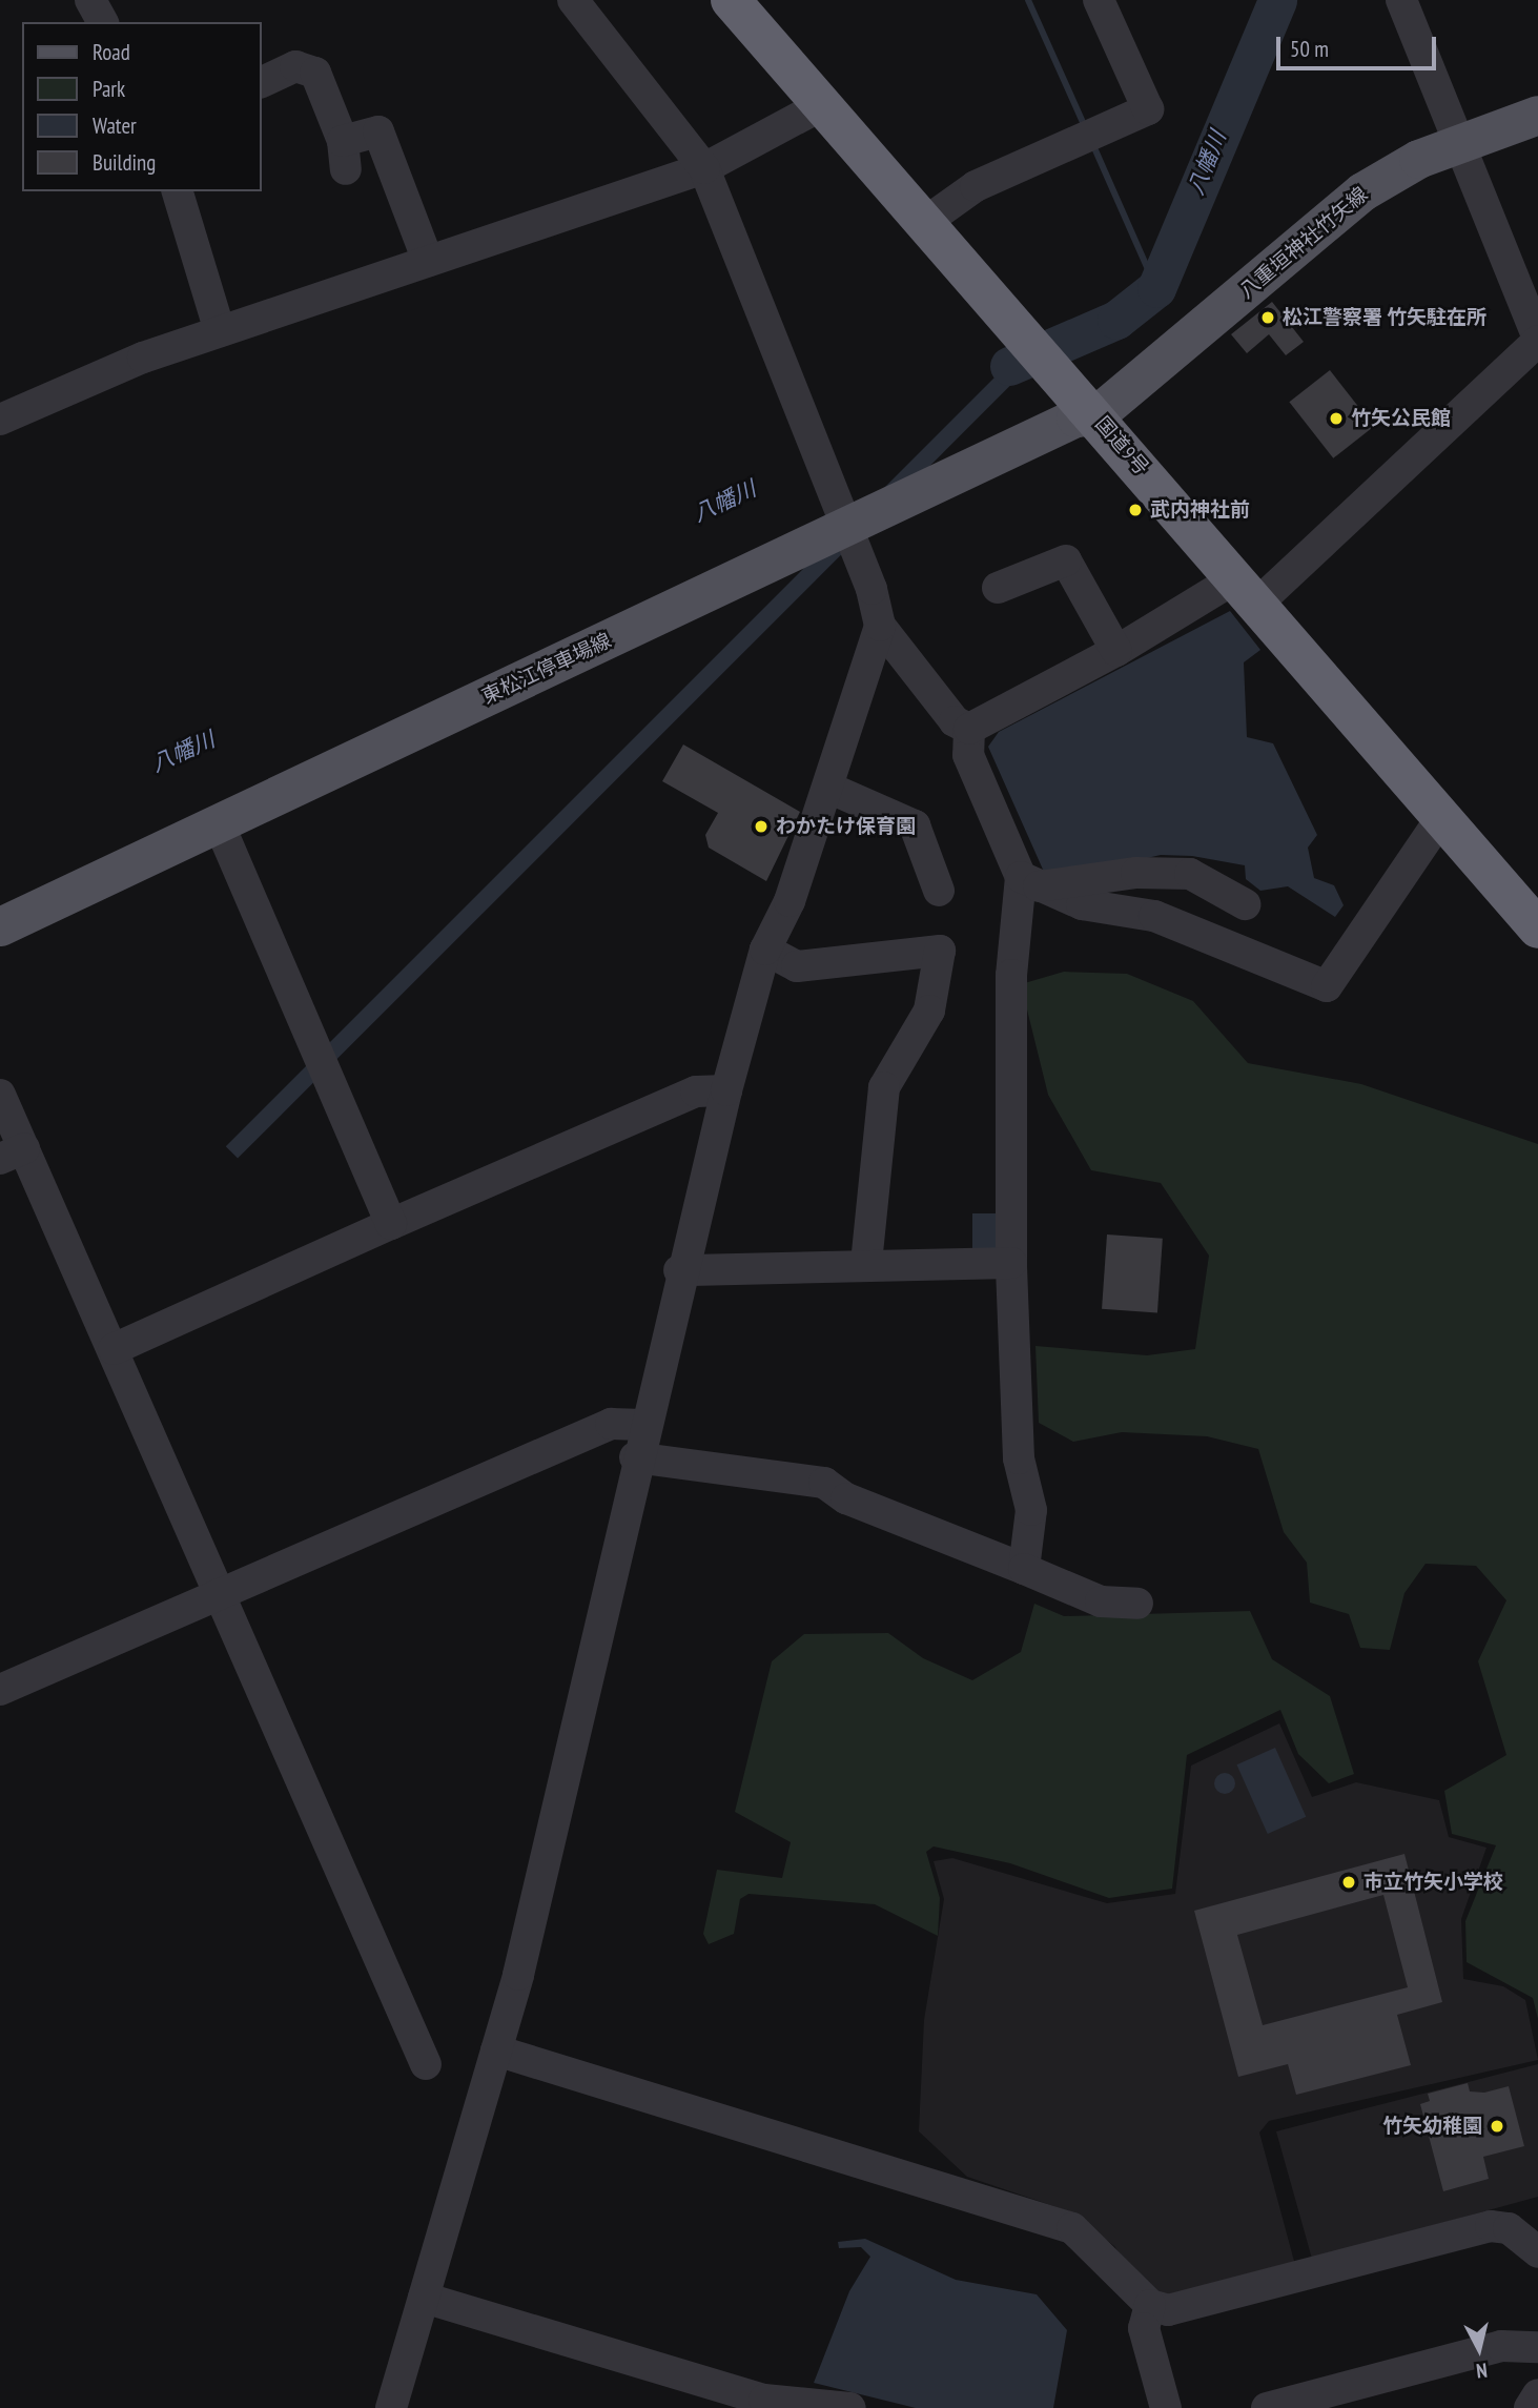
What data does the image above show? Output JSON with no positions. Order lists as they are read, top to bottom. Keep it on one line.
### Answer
{"streets":{"highway":["国道9号"],"main road":["八重垣神社竹矢線","東松江停車場線"]},"crossings":[["八重垣神社竹矢線","国道9号"],["八重垣神社竹矢線","東松江停車場線"],["国道9号","東松江停車場線"]],"water":["八幡川"],"places":["松江警察署 竹矢駐在所","竹矢公民館","武内神社前","わかたけ保育園","市立竹矢小学校","竹矢幼稚園"],"legend":["Road","Park","Water","Building"],"scale_bar":"50 m","north":"bottom"}
